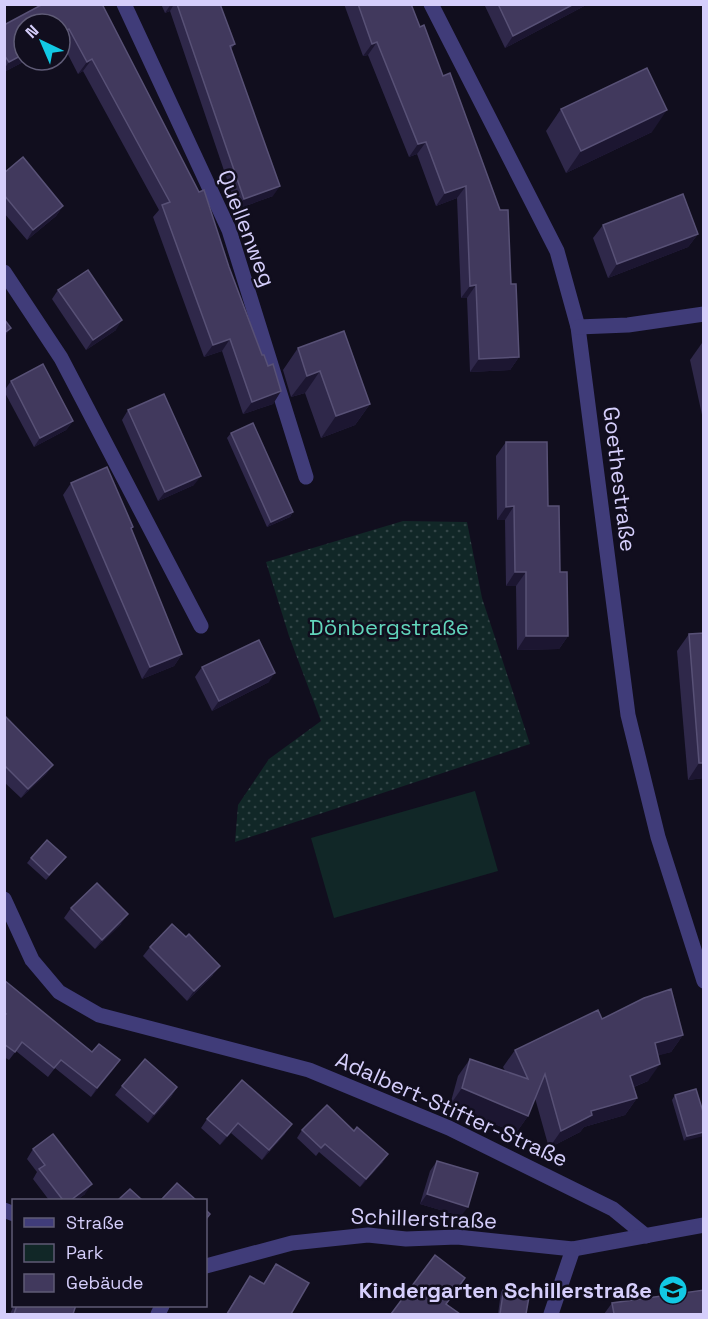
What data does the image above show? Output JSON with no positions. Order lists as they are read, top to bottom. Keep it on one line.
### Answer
{"streets":{"street":["Quellenweg","Goethestraße","Adalbert-Stifter-Straße","Schillerstraße"]},"crossings":[["Adalbert-Stifter-Straße","Schillerstraße"]],"parks":["Dönbergstraße"],"places":{"school or university":["Kindergarten Schillerstraße"]},"legend":["Straße","Park","Gebäude"],"north":"top left"}
